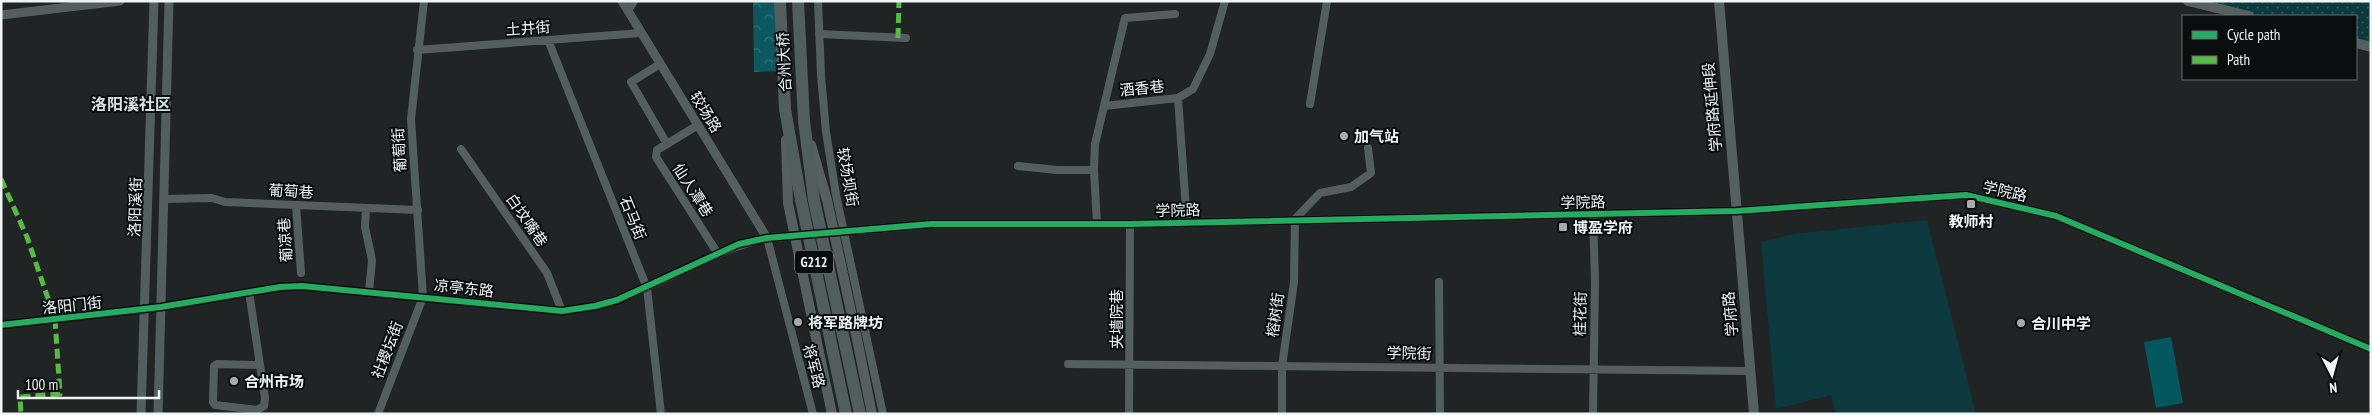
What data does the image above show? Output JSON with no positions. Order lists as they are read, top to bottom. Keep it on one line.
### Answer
{"streets":{"highway":["合州大桥","G212"],"main road":["学府路延伸段","学府路"],"street":["土井街","酒香巷","较场路","葡萄街","较场坝街","仙人潭巷","葡萄巷","学院路","洛阳溪街","石马街","白坟嘴巷","葡凉巷","凉亭东路","洛阳门街","桂花街","榕树街","夹墙院巷","社稷坛街","学院街","将军路"]},"crossings":[["土井街","较场路"],["土井街","葡萄街"],["土井街","石马街"],["合州大桥","G212"],["酒香巷","学院路"],["学府路延伸段","学院路"],["学府路延伸段","学府路"],["较场路","学院路"],["较场路","凉亭东路"],["较场路","将军路"],["葡萄街","葡萄巷"],["葡萄街","凉亭东路"],["葡萄街","社稷坛街"],["较场坝街","学院路"],["仙人潭巷","凉亭东路"],["葡萄巷","洛阳溪街"],["葡萄巷","葡凉巷"],["学院路","凉亭东路"],["学院路","桂花街"],["学院路","学府路"],["学院路","榕树街"],["学院路","夹墙院巷"],["学院路","将军路"],["洛阳溪街","凉亭东路"],["洛阳溪街","洛阳门街"],["石马街","凉亭东路"],["白坟嘴巷","凉亭东路"],["凉亭东路","洛阳门街"],["凉亭东路","社稷坛街"],["凉亭东路","将军路"],["桂花街","学院街"],["学府路","学院街"],["榕树街","学院街"],["夹墙院巷","学院街"]],"districts":["洛阳溪社区"],"places":{"other":["加气站","将军路牌坊","合川中学","合州市场"],"transit":["教师村","博盈学府"]},"legend":["Cycle path","Path"],"scale_bar":"100 m","north":"bottom"}
